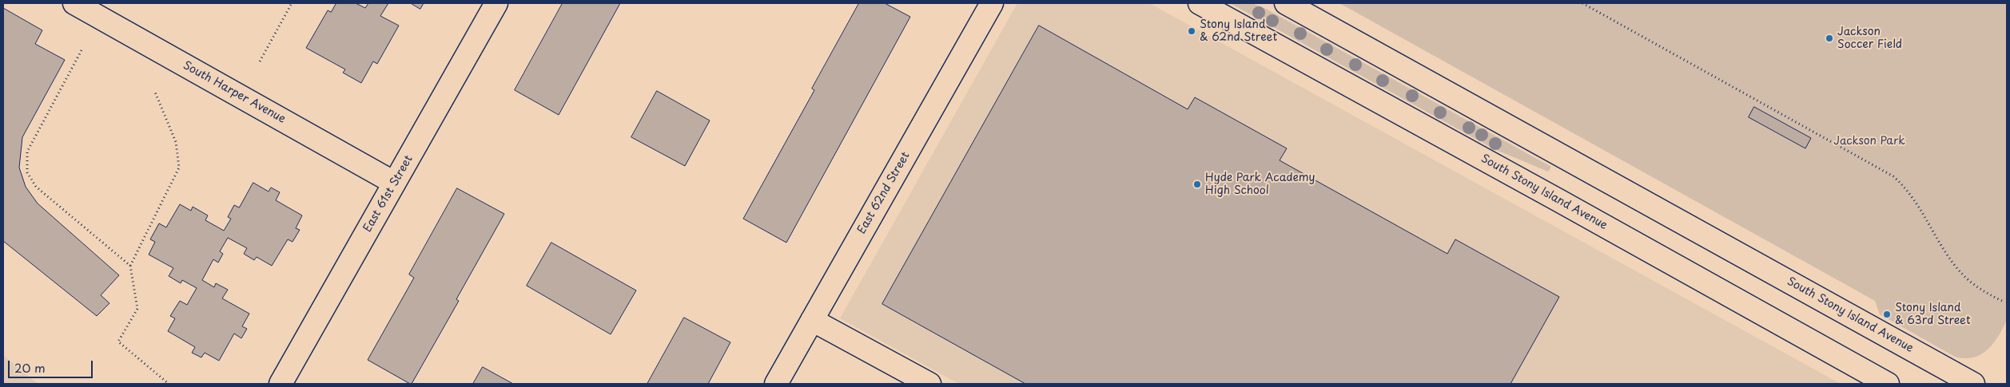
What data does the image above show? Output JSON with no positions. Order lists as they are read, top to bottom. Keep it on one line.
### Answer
{"streets":{"main road":["South Harper Avenue","South Stony Island Avenue","East 62nd Street","East 61st Street"]},"crossings":[["South Harper Avenue","East 61st Street"]],"parks":["Jackson Park"],"places":["Stony Island & 62nd Street","Jackson Soccer Field","Hyde Park Academy High School","Stony Island & 63rd Street"],"scale_bar":"20 m"}
